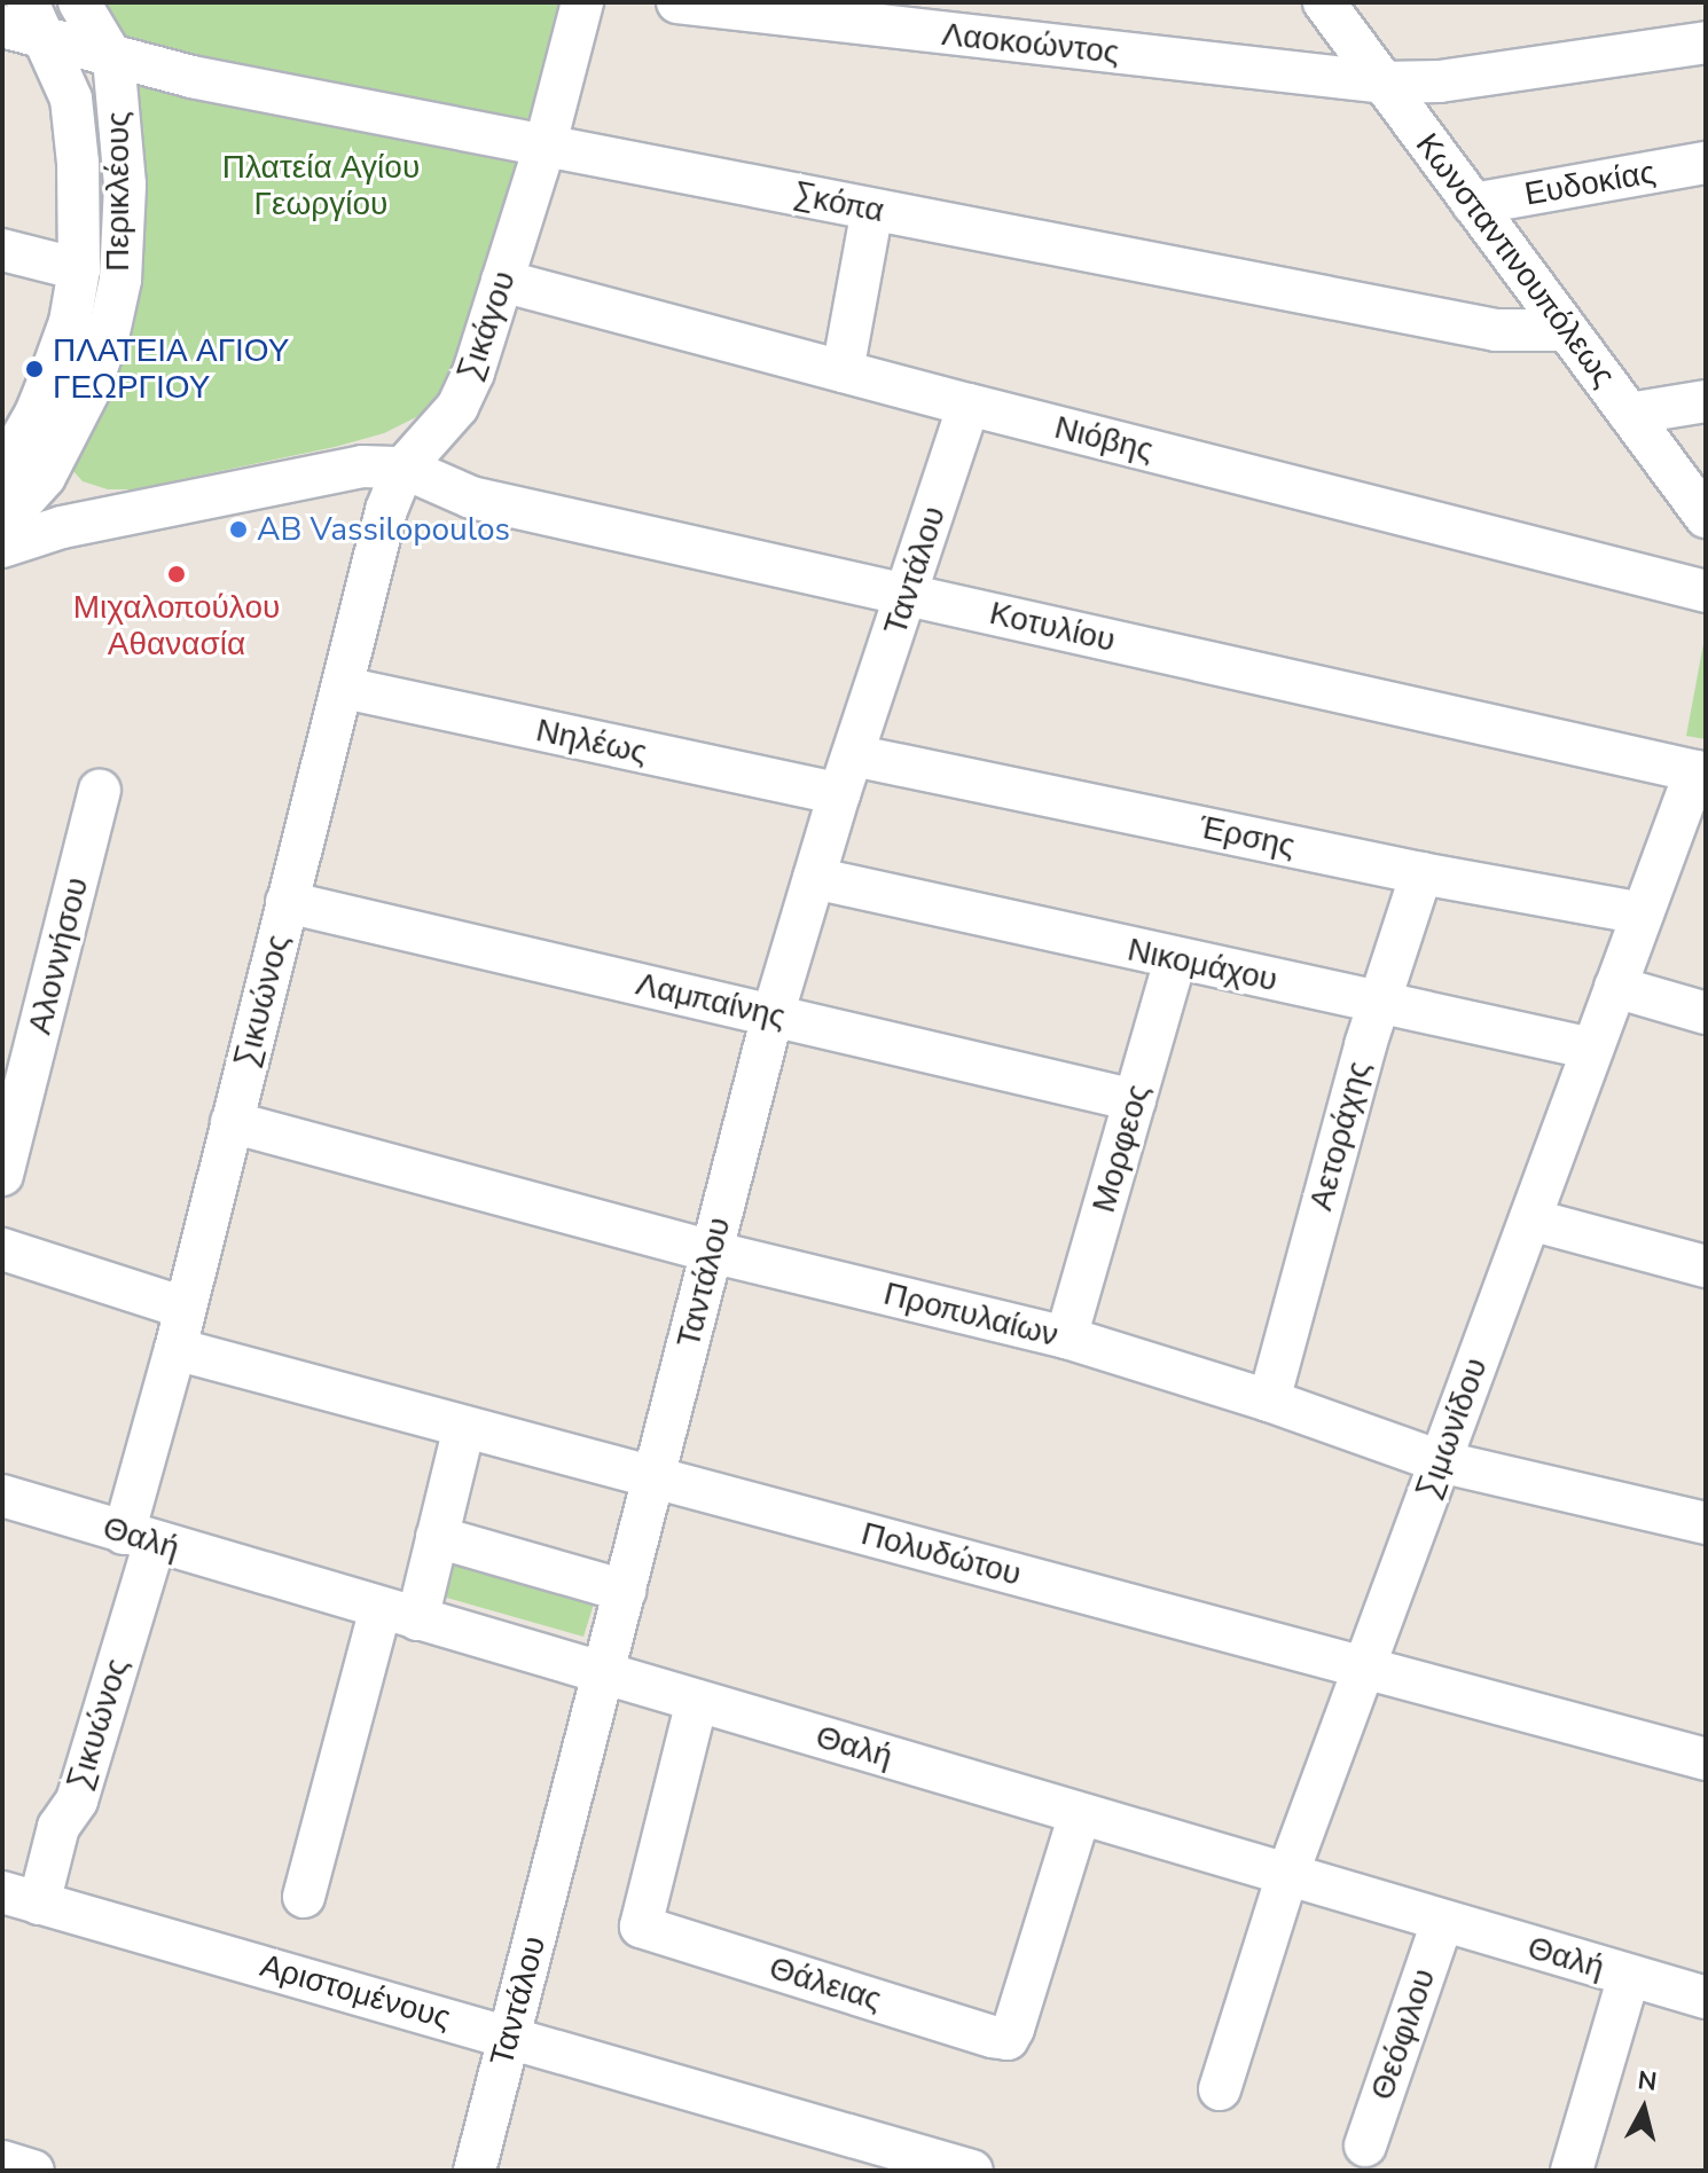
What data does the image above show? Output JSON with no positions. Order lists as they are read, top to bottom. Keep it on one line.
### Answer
{"streets":{"street":["Λαοκοώντος","Ευδοκίας","Περικλέους","Σκόπα","Κωνσταντινουπόλεως","Σικάγου","Νιόβης","Ταντάλου","Κοτυλίου","Νηλέως","Έρσης","Αλοννήσου","Νικομάχου","Σικυώνος","Λαμπαίνης","Αετοράχης","Μορφεος","Προπυλαίων","Σιμωνίδου","Θαλή","Πολυδώτου","Θάλειας","Αριστομένους","Θεόφιλου"]},"crossings":[["Λαοκοώντος","Κωνσταντινουπόλεως"],["Ευδοκίας","Κωνσταντινουπόλεως"],["Περικλέους","Σκόπα"],["Σκόπα","Κωνσταντινουπόλεως"],["Σκόπα","Σικάγου"],["Σικάγου","Νιόβης"],["Σικάγου","Κοτυλίου"],["Σικάγου","Σικυώνος"],["Νιόβης","Ταντάλου"],["Ταντάλου","Κοτυλίου"],["Ταντάλου","Νηλέως"],["Ταντάλου","Έρσης"],["Ταντάλου","Νικομάχου"],["Ταντάλου","Λαμπαίνης"],["Ταντάλου","Προπυλαίων"],["Ταντάλου","Θαλή"],["Ταντάλου","Πολυδώτου"],["Ταντάλου","Αριστομένους"],["Κοτυλίου","Σικυώνος"],["Κοτυλίου","Σιμωνίδου"],["Νηλέως","Σικυώνος"],["Έρσης","Αετοράχης"],["Έρσης","Σιμωνίδου"],["Νικομάχου","Αετοράχης"],["Νικομάχου","Μορφεος"],["Νικομάχου","Σιμωνίδου"],["Σικυώνος","Λαμπαίνης"],["Σικυώνος","Προπυλαίων"],["Σικυώνος","Θαλή"],["Σικυώνος","Πολυδώτου"],["Σικυώνος","Αριστομένους"],["Λαμπαίνης","Μορφεος"],["Αετοράχης","Προπυλαίων"],["Μορφεος","Προπυλαίων"],["Προπυλαίων","Σιμωνίδου"],["Σιμωνίδου","Θαλή"],["Σιμωνίδου","Πολυδώτου"],["Θαλή","Θάλειας"],["Θαλή","Θεόφιλου"]],"parks":["Πλατεία Αγίου Γεωργίου"],"places":["ΠΛΑΤΕΙΑ ΑΓΙΟΥ ΓΕΩΡΓΙΟΥ","AB Vassilopoulos","Μιχαλοπούλου Αθανασία"],"north":"top"}
